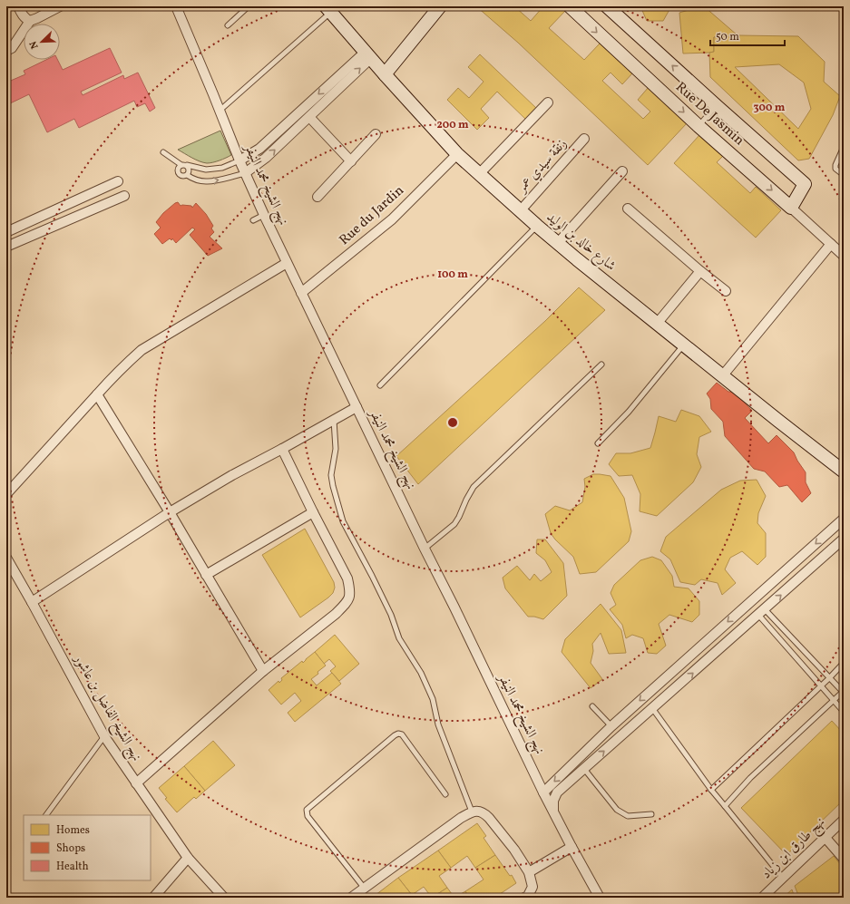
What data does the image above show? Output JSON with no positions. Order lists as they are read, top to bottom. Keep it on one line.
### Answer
{"streets":{"street":["Rue De Jasmin","زنقة سيدي عمر","نهج الشيخ محمد النيفر","Rue du Jardin","شارع خالد بن الوليد","نهج الشيخ الفاضل بن عاشور","نهج طارق ابن زياد"]},"crossings":[["زنقة سيدي عمر","شارع خالد بن الوليد"],["نهج الشيخ محمد النيفر","Rue du Jardin"],["Rue du Jardin","شارع خالد بن الوليد"]],"legend":["Homes","Shops","Health"],"scale_bar":"50 m","north":"bottom left","rings":["300 m","200 m","100 m"]}
